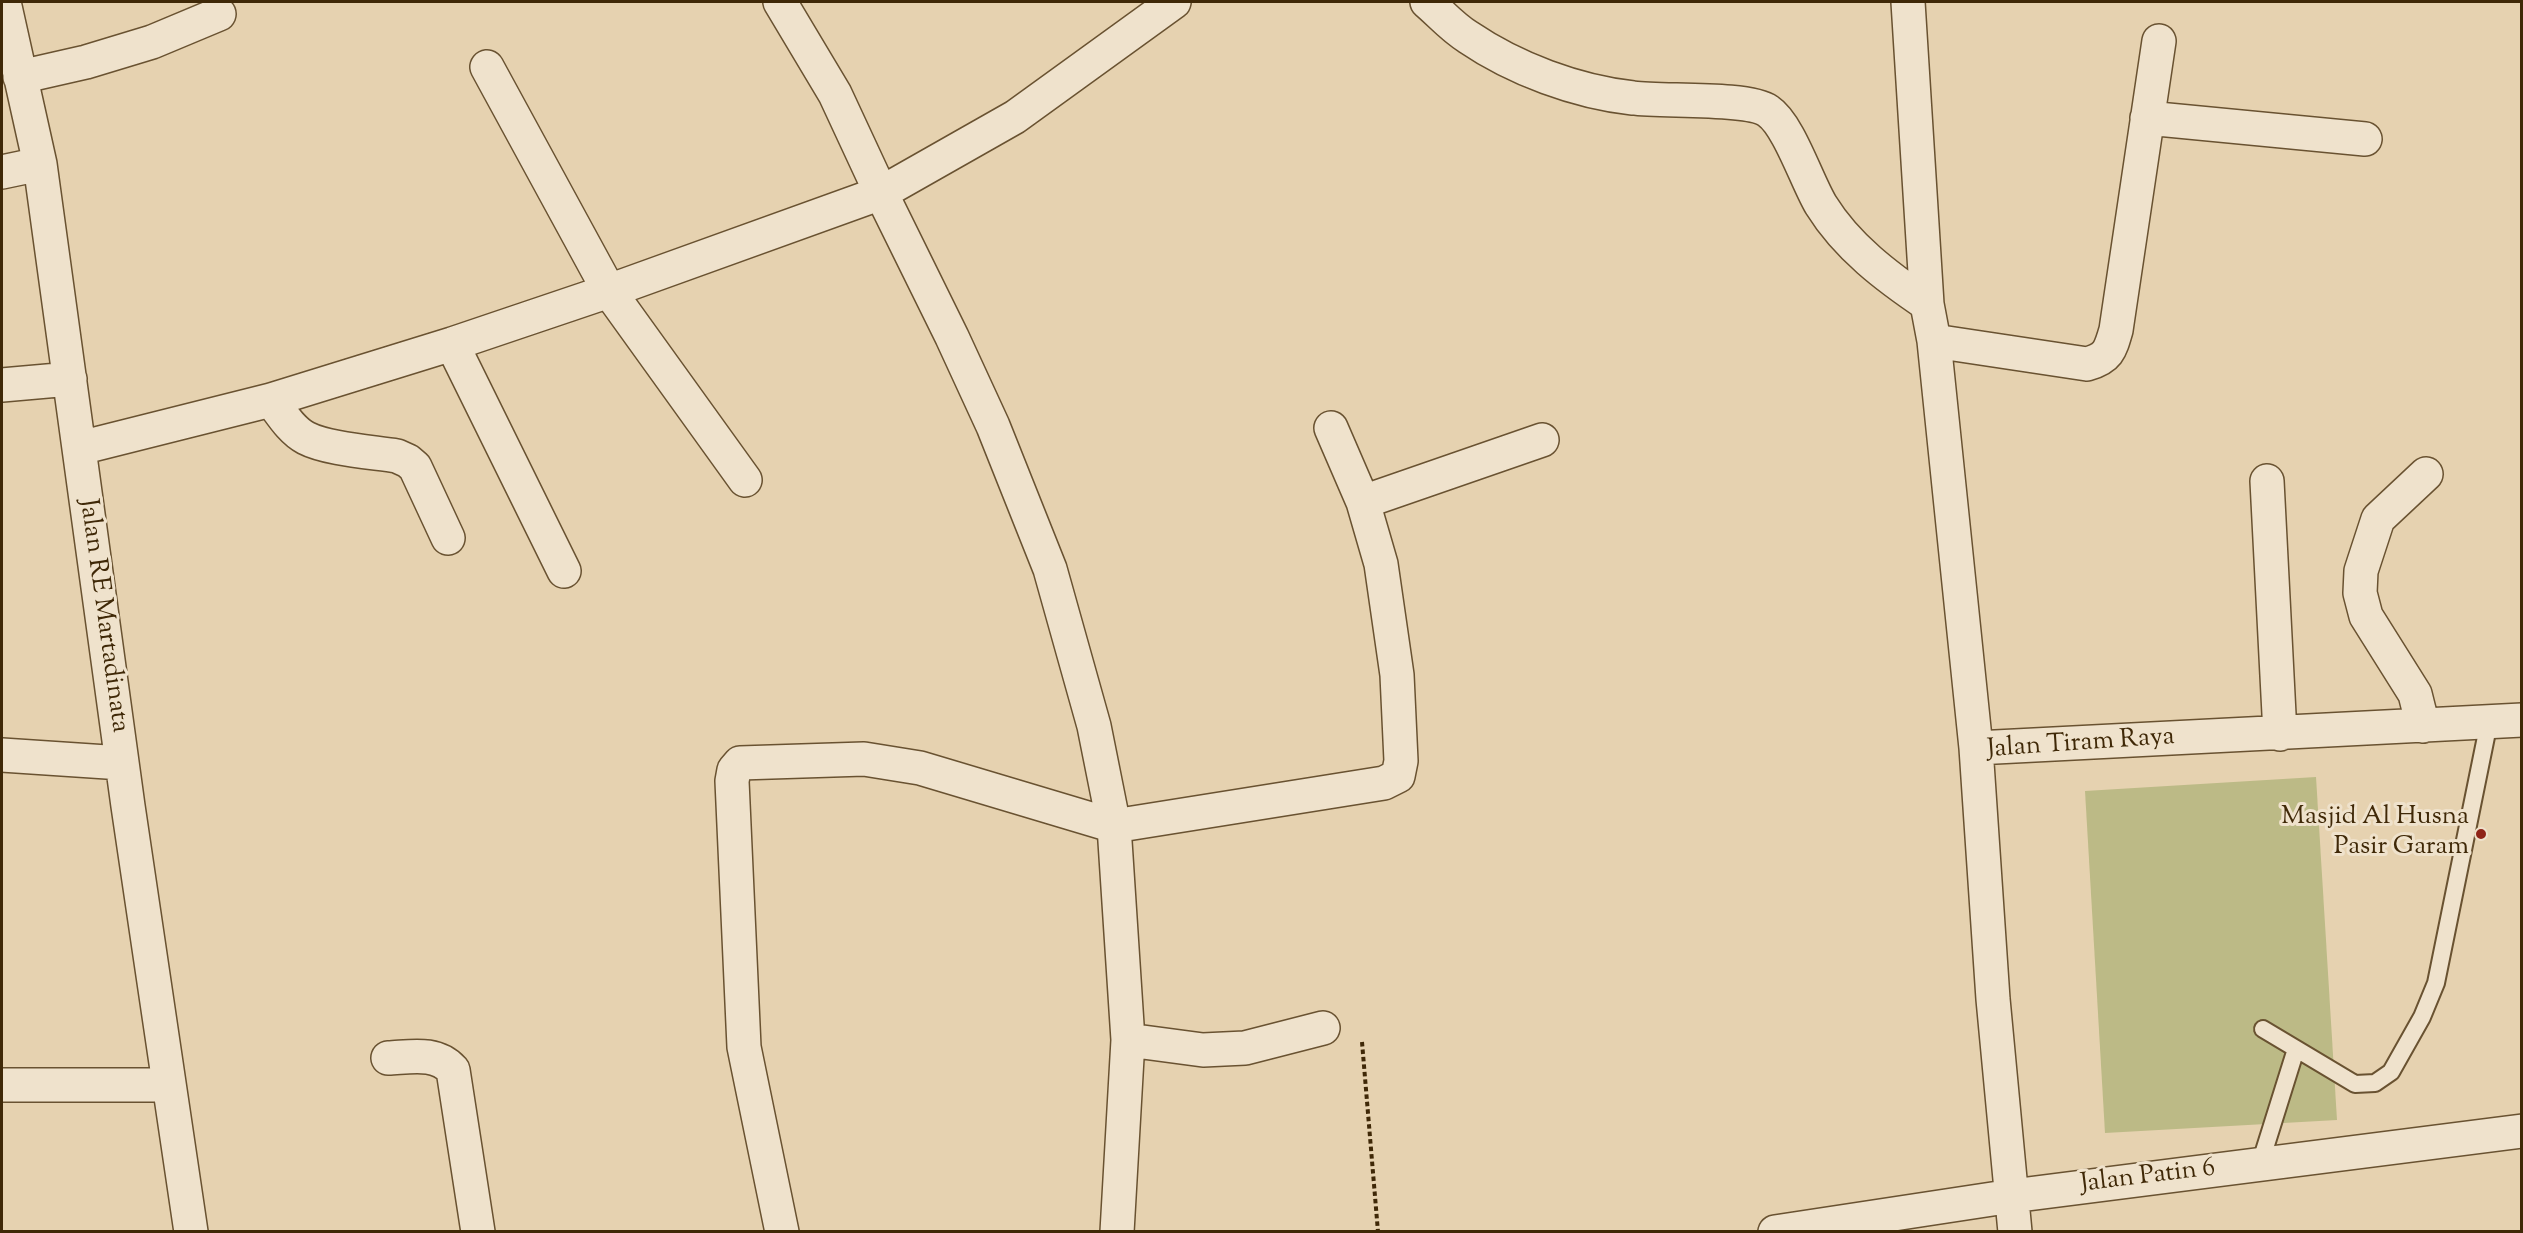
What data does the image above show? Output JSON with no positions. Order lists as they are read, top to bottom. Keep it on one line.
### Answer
{"streets":{"street":["Jalan RE Martadinata","Jalan Tiram Raya","Jalan Patin 6"]},"crossings":[["Jalan Tiram Raya","Jalan Patin 6"]],"places":["Masjid Al Husna Pasir Garam"]}
